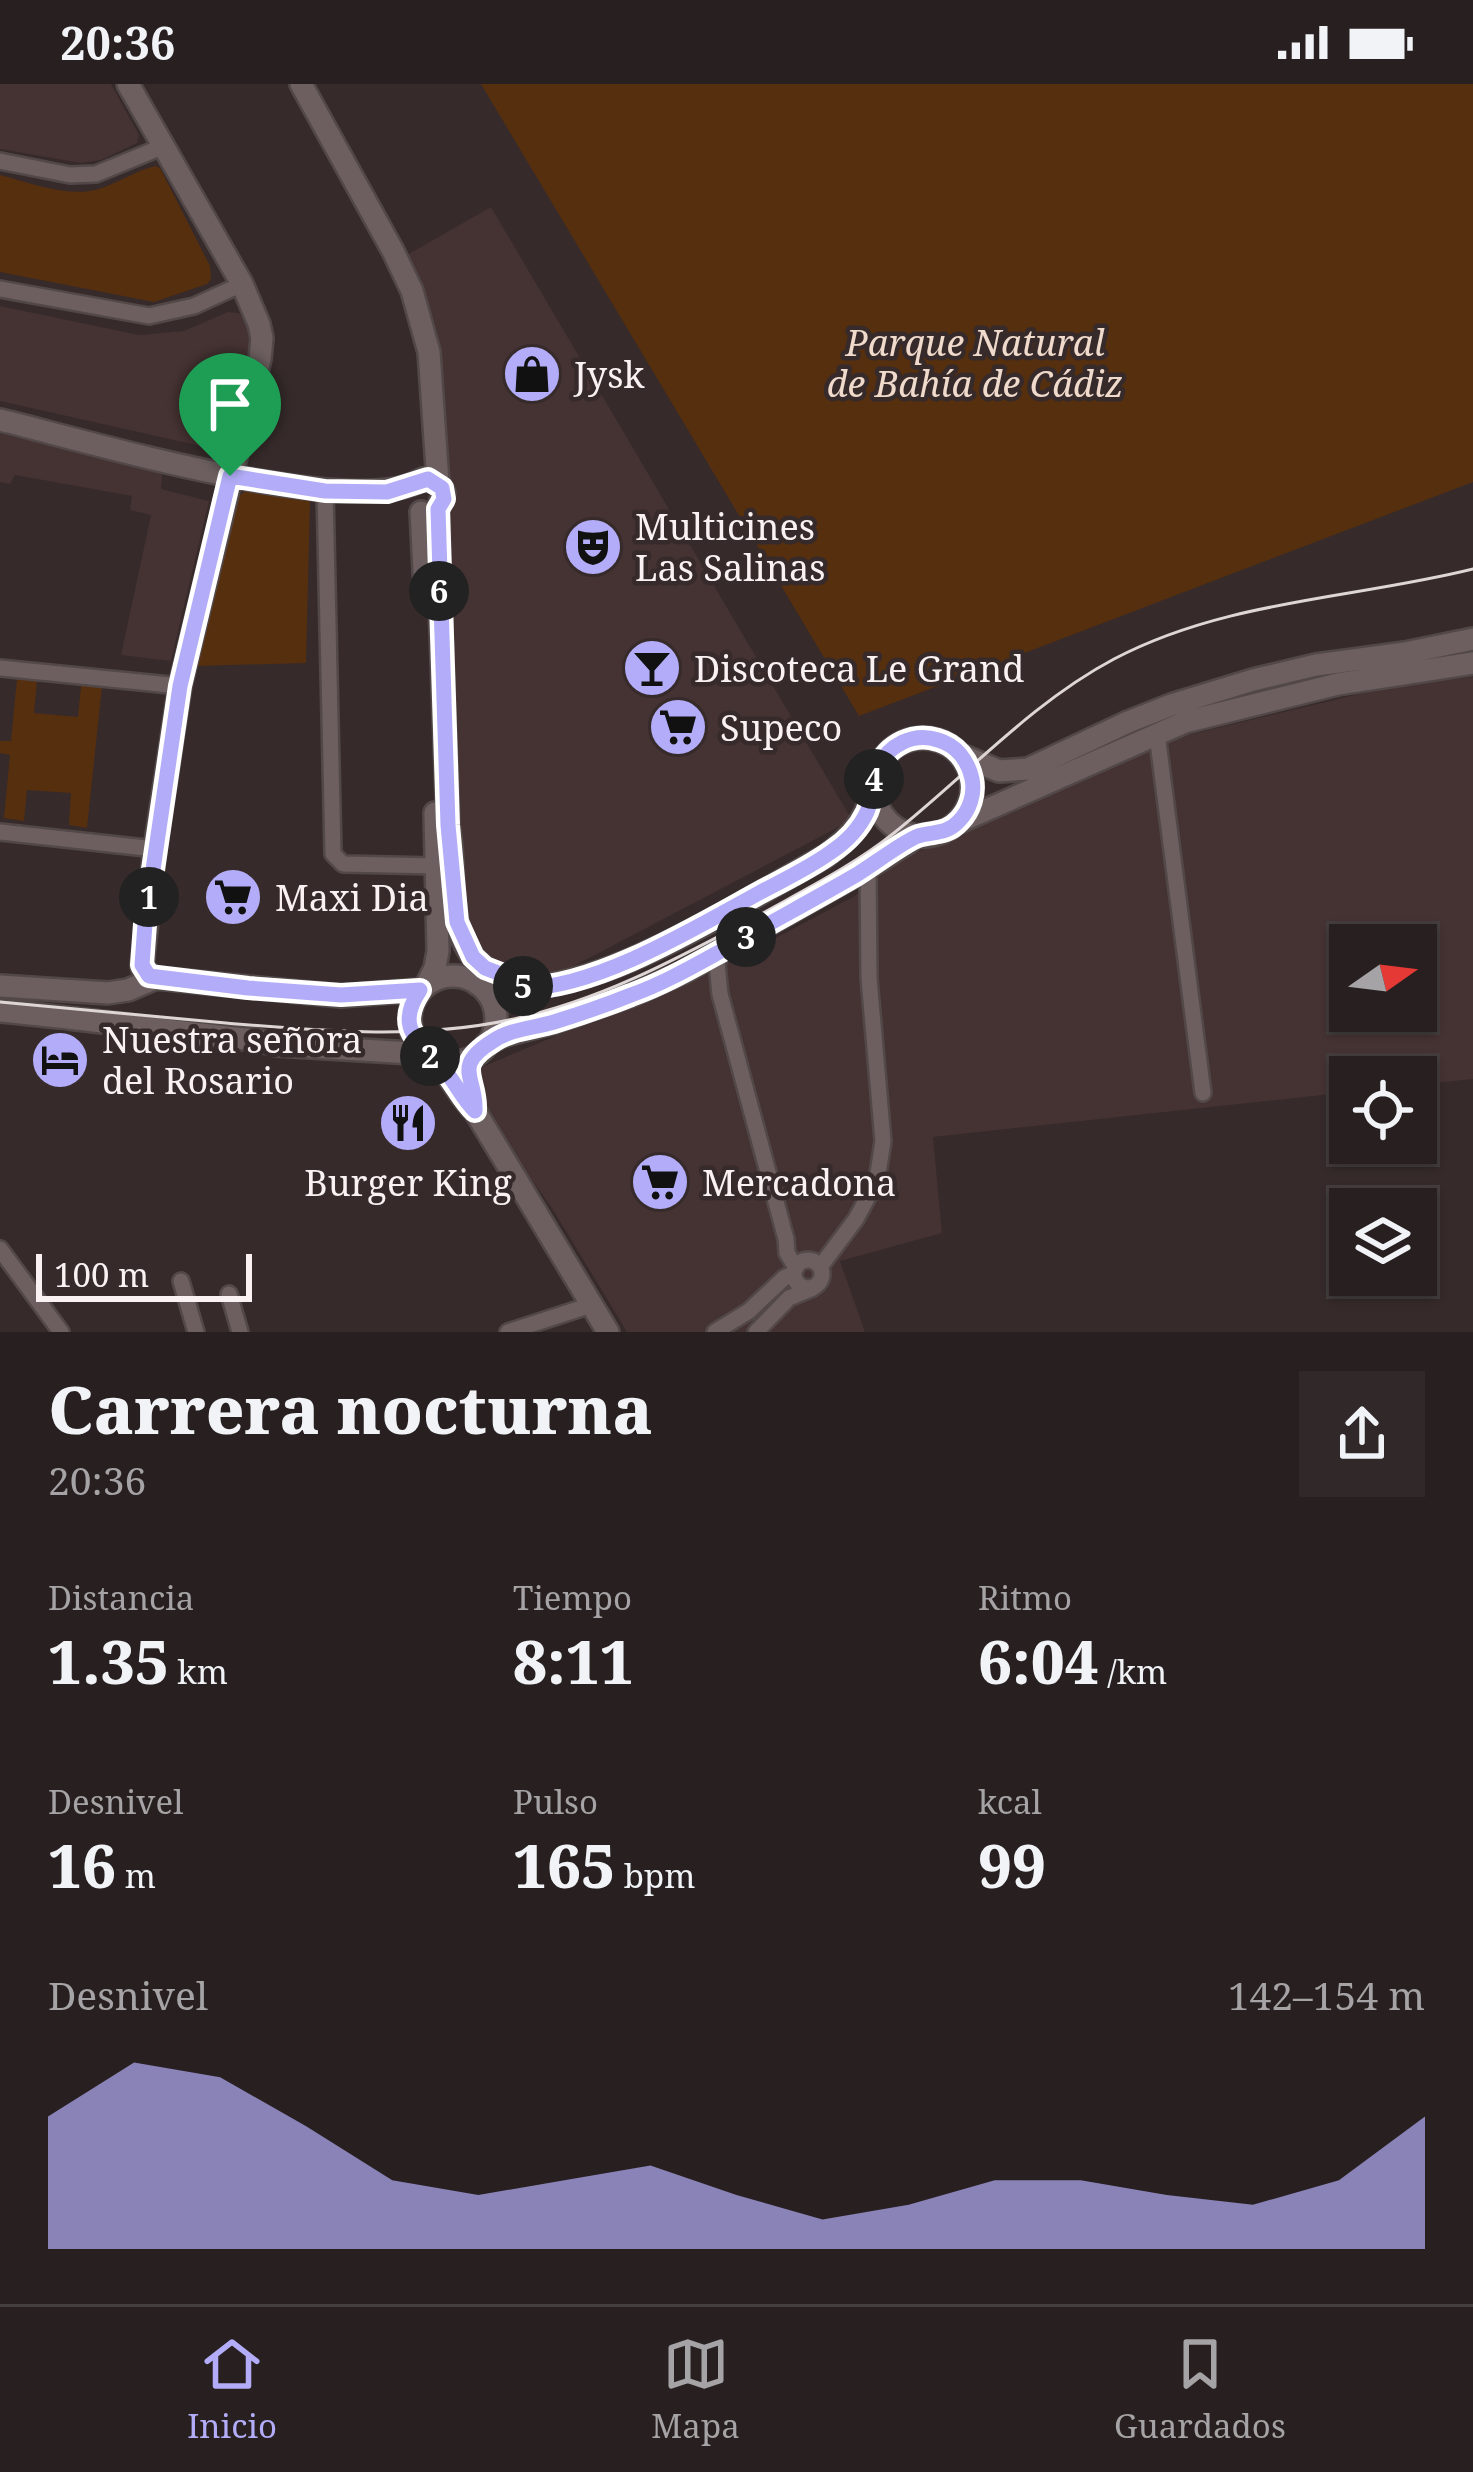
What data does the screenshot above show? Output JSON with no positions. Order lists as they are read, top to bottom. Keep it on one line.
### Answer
{"parks":["Parque Natural de Bahía de Cádiz"],"places":{"shop":["Jysk"],"theatre":["Multicines Las Salinas"],"bar":["Discoteca Le Grand"],"supermarket":["Supeco","Maxi Dia","Mercadona"],"hotel":["Nuestra señora del Rosario"],"restaurant":["Burger King"]},"scale_bar":"100 m","north":"right","page":{"status":"20:36","pins":["6","4","1","3","5","2"],"scale":"100 m","heading":["Carrera nocturna","20:36"],"stats":[["Distancia","1.35 km"],["Tiempo","8:11"],["Ritmo","6:04 /km"],["Desnivel","16 m"],["Pulso","165 bpm"],["kcal","99"]],"chart":["Desnivel","142–154 m"],"tabs":["Inicio","Mapa","Guardados"]}}
